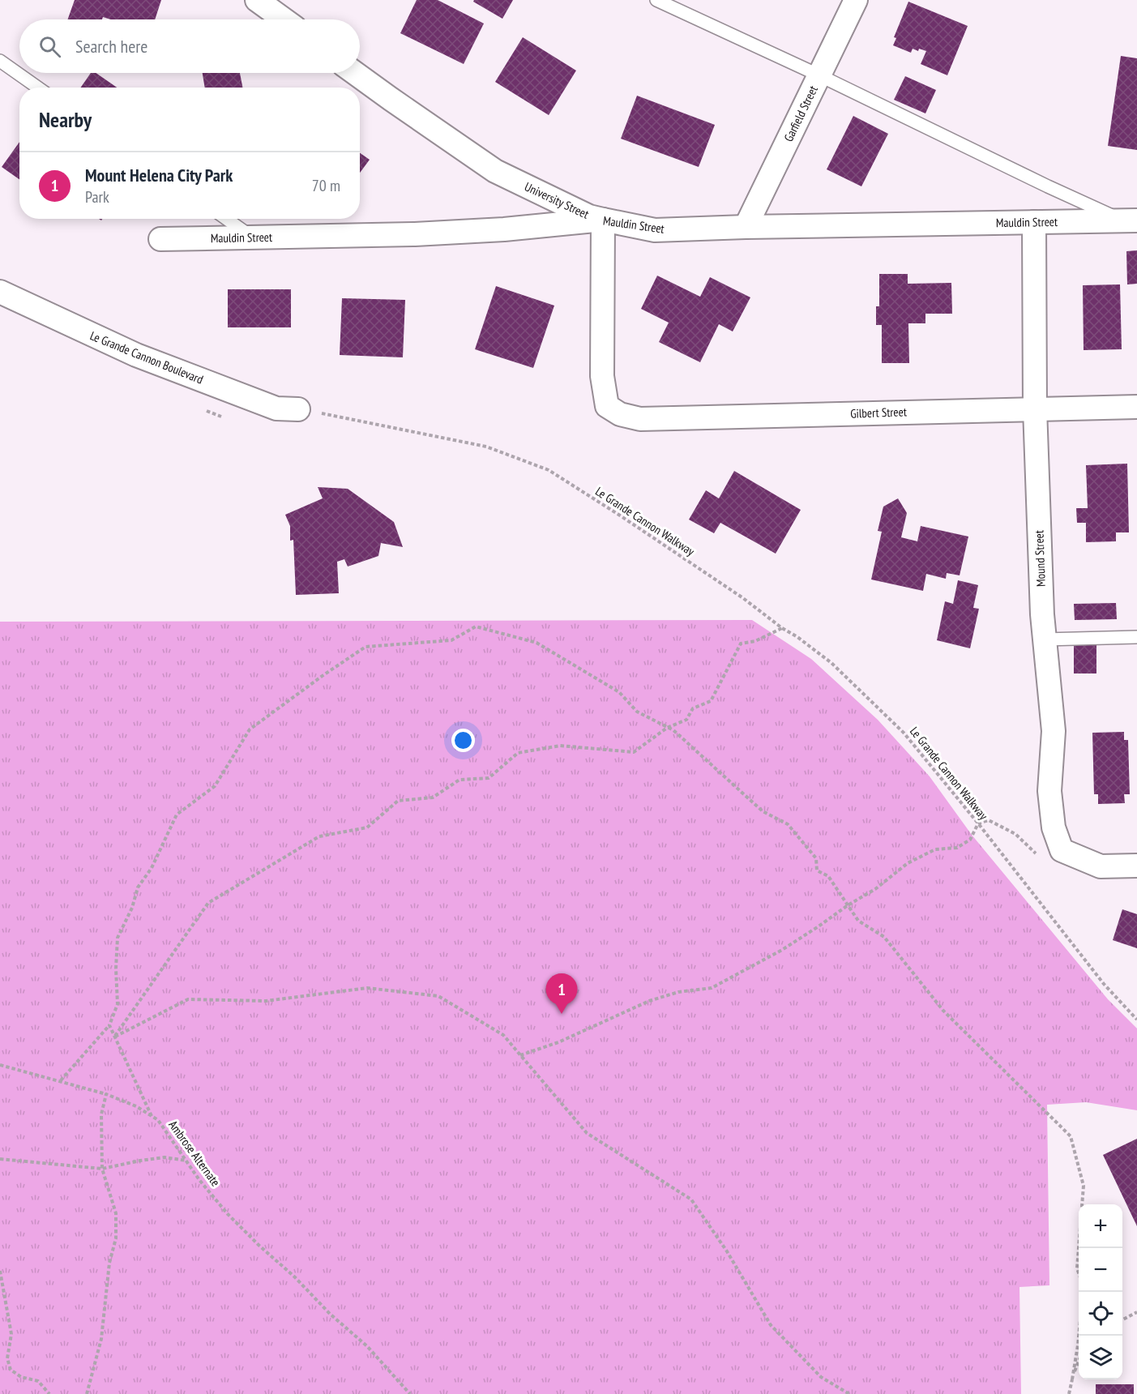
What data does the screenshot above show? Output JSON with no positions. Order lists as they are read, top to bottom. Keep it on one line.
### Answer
{"streets":{"street":["Garfield Street","University Street","Mauldin Street","Le Grande Cannon Boulevard","Gilbert Street","Mound Street"],"path":["Le Grande Cannon Walkway","Ambrose Alternate"]},"crossings":[["Garfield Street","Mauldin Street"],["University Street","Mauldin Street"],["University Street","Gilbert Street"],["Mauldin Street","Mound Street"],["Le Grande Cannon Boulevard","Le Grande Cannon Walkway"],["Gilbert Street","Mound Street"]],"page":{"search":"Search here","heading":"Nearby","list":[{"mark":"1","name":"Mount Helena City Park","note":"Park","value":"70 m"}],"pins":"1","map_buttons":["+","−"]}}
